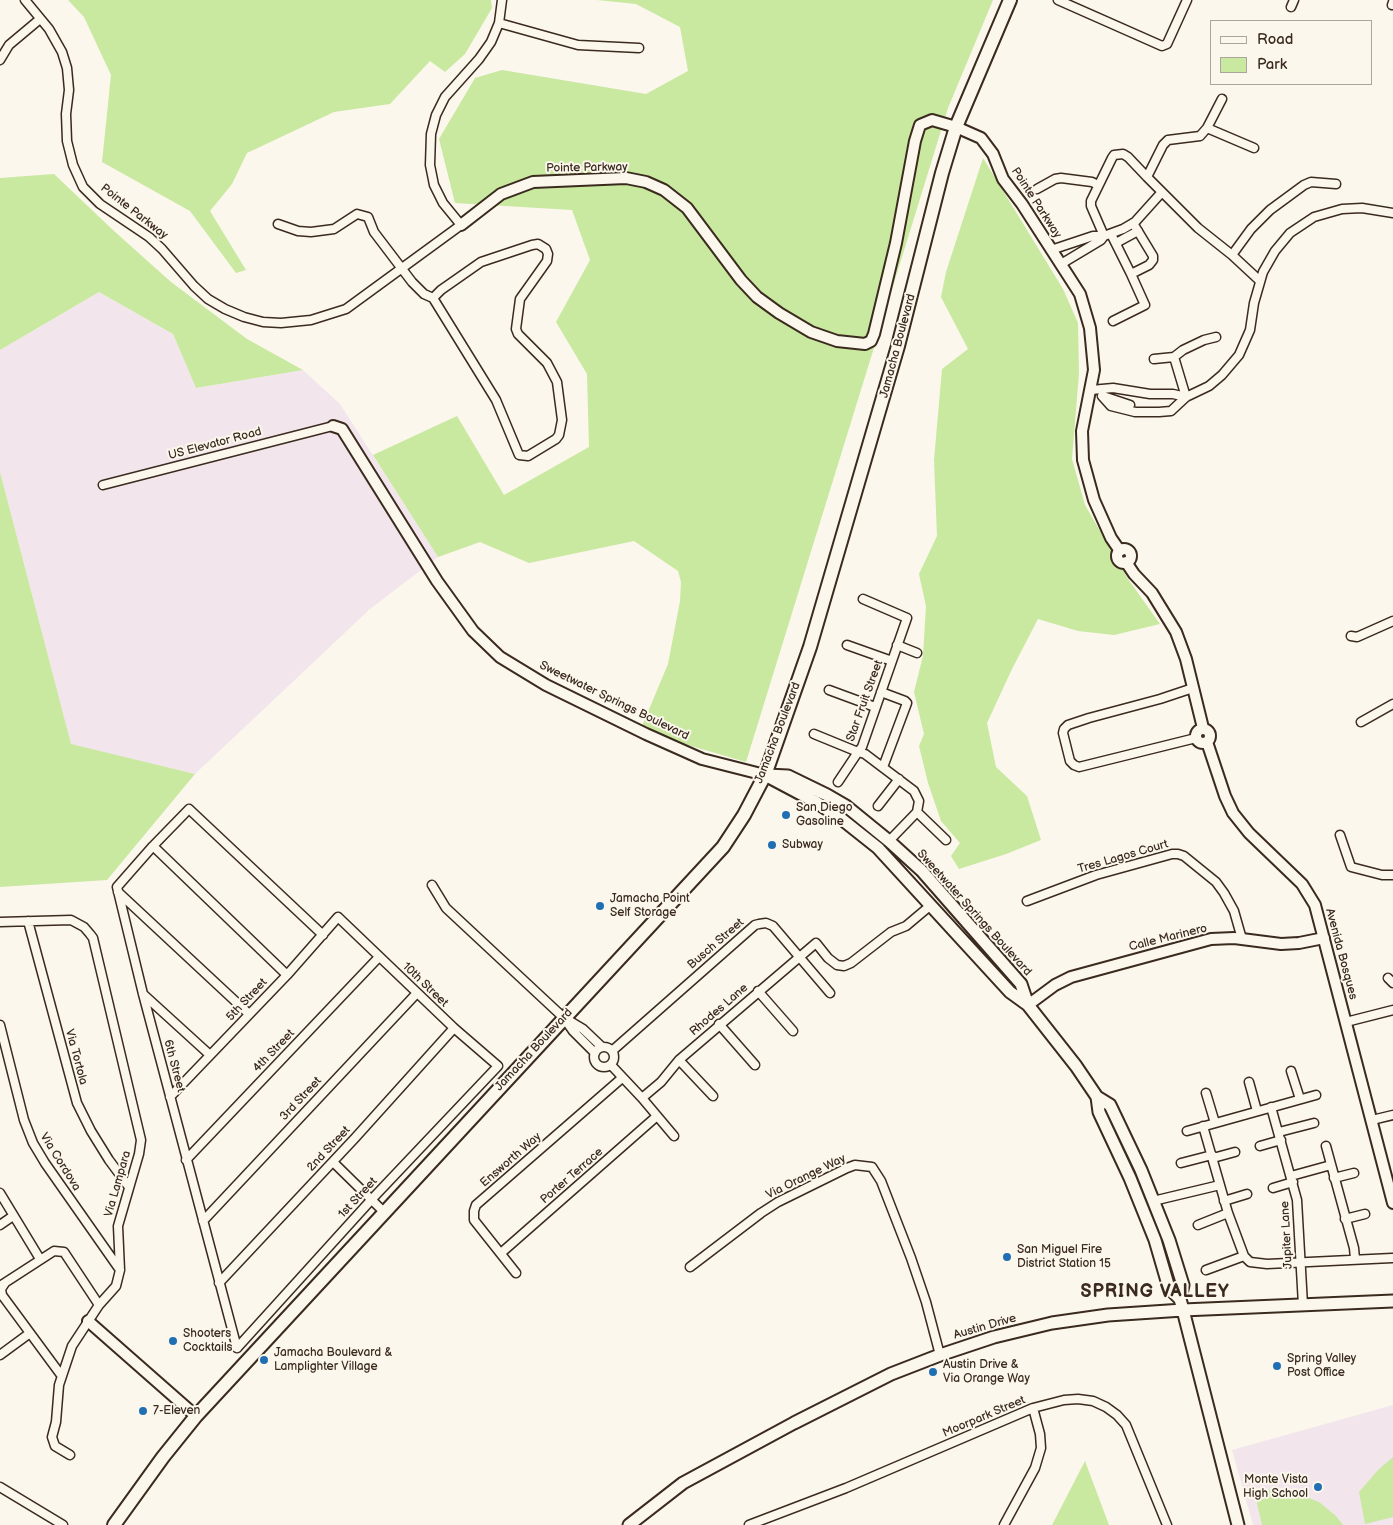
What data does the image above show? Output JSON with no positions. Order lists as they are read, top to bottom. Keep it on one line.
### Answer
{"streets":{"main road":["Jamacha Boulevard","Sweetwater Springs Boulevard","Austin Drive"],"street":["Pointe Parkway","US Elevator Road","Star Fruit Street","Tres Lagos Court","Calle Marinero","Busch Street","Avenida Bosques","10th Street","5th Street","Rhodes Lane","4th Street","Via Tortola","6th Street","3rd Street","2nd Street","Ensworth Way","Via Cordova","Porter Terrace","Via Orange Way","Via Lampara","1st Street","Jupiter Lane","Moorpark Street"]},"crossings":[["Pointe Parkway","Jamacha Boulevard"],["Jamacha Boulevard","Sweetwater Springs Boulevard"],["US Elevator Road","Sweetwater Springs Boulevard"],["Sweetwater Springs Boulevard","Calle Marinero"],["Sweetwater Springs Boulevard","Rhodes Lane"],["Sweetwater Springs Boulevard","Austin Drive"],["Tres Lagos Court","Calle Marinero"],["Calle Marinero","Avenida Bosques"],["Busch Street","Rhodes Lane"],["10th Street","5th Street"],["10th Street","4th Street"],["10th Street","3rd Street"],["10th Street","2nd Street"],["10th Street","1st Street"],["5th Street","6th Street"],["4th Street","6th Street"],["Via Tortola","Via Lampara"],["6th Street","3rd Street"],["6th Street","2nd Street"],["6th Street","1st Street"],["Ensworth Way","Porter Terrace"],["Via Cordova","Via Lampara"],["Via Orange Way","Austin Drive"],["Jupiter Lane","Austin Drive"]],"districts":["SPRING VALLEY"],"places":["San Diego Gasoline","Subway","Jamacha Point Self Storage","San Miguel Fire District Station 15","Shooters Cocktails","Jamacha Boulevard & Lamplighter Village","Spring Valley Post Office","Austin Drive & Via Orange Way","7-Eleven","Monte Vista High School"],"legend":["Road","Park"]}
